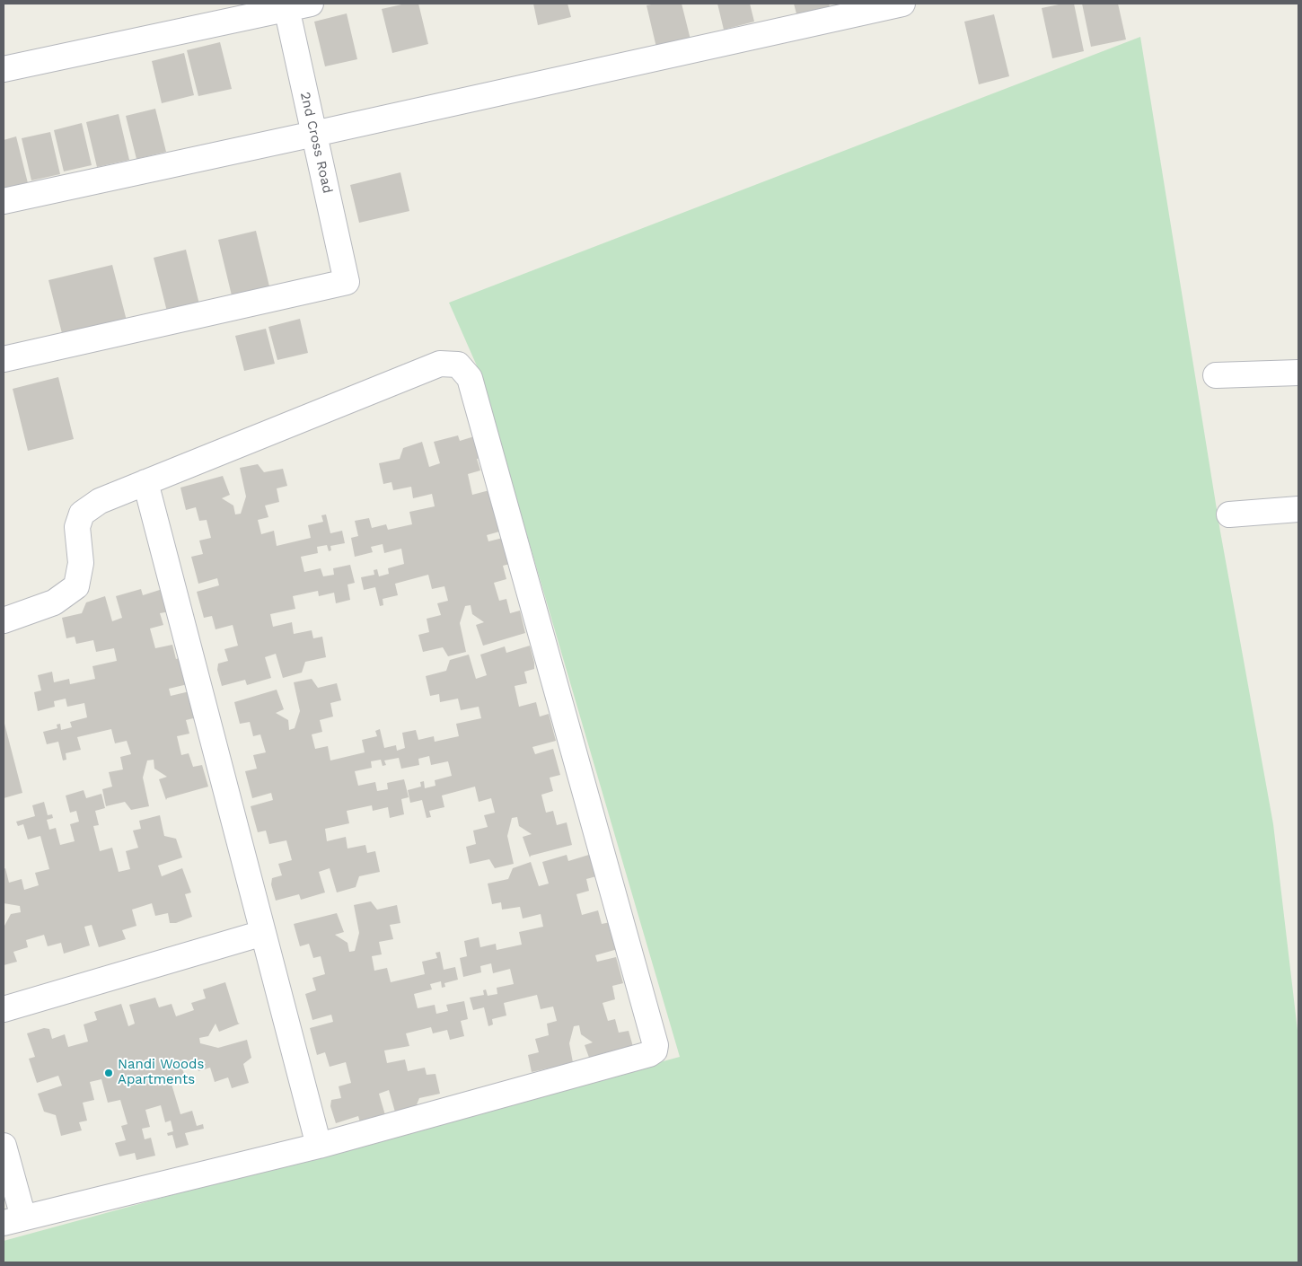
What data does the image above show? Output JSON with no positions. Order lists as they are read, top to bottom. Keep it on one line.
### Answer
{"streets":{"street":["2nd Cross Road"]},"places":["Nandi Woods Apartments"]}
